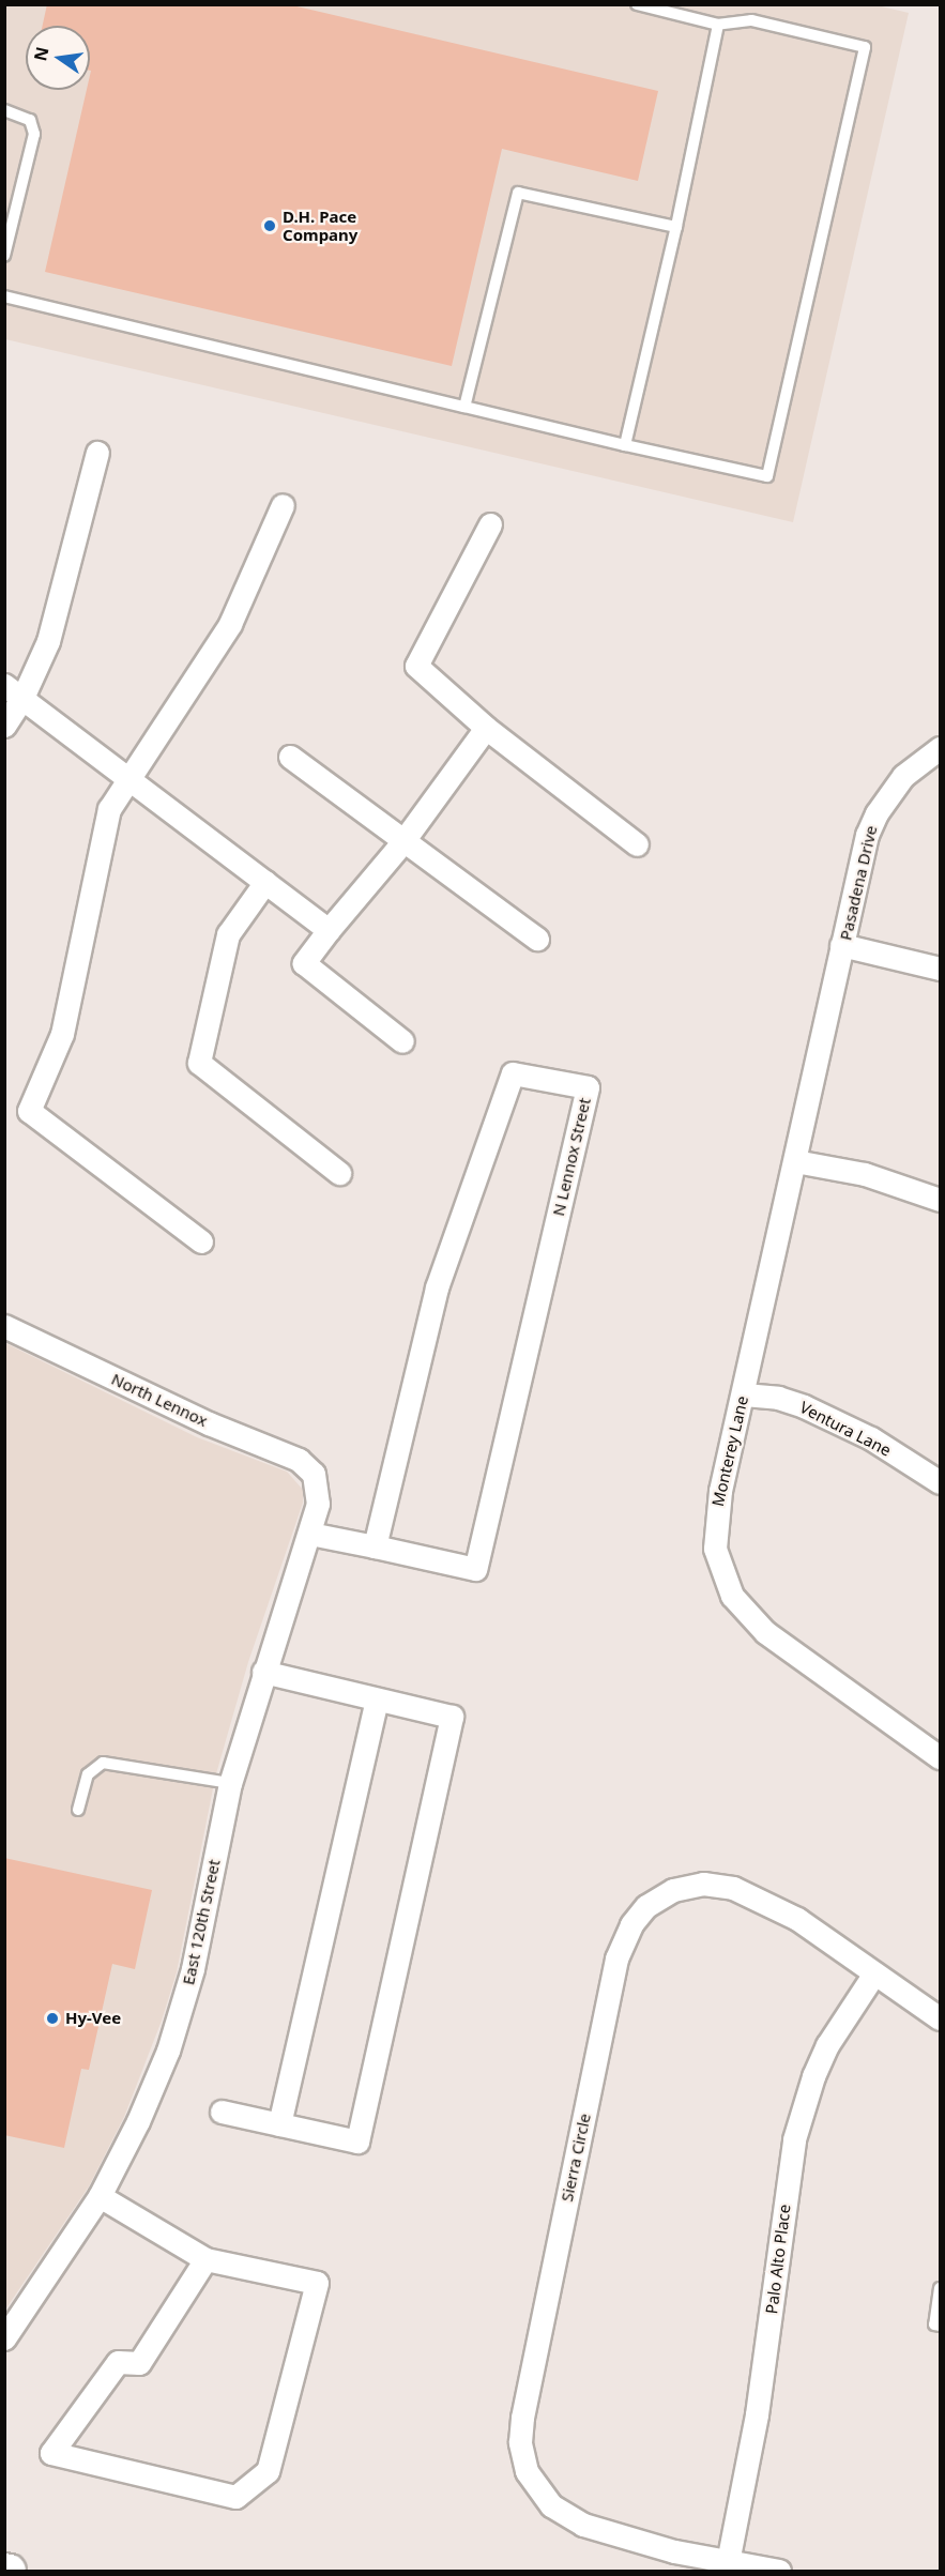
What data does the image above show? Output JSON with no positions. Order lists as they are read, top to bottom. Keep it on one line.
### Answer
{"streets":{"street":["Pasadena Drive","N Lennox Street","North Lennox","Ventura Lane","Monterey Lane","East 120th Street","Sierra Circle","Palo Alto Place"]},"crossings":[["Pasadena Drive","Monterey Lane"],["N Lennox Street","East 120th Street"],["North Lennox","East 120th Street"],["Ventura Lane","Monterey Lane"],["Sierra Circle","Palo Alto Place"]],"places":["D.H. Pace Company","Hy-Vee"],"north":"left"}
